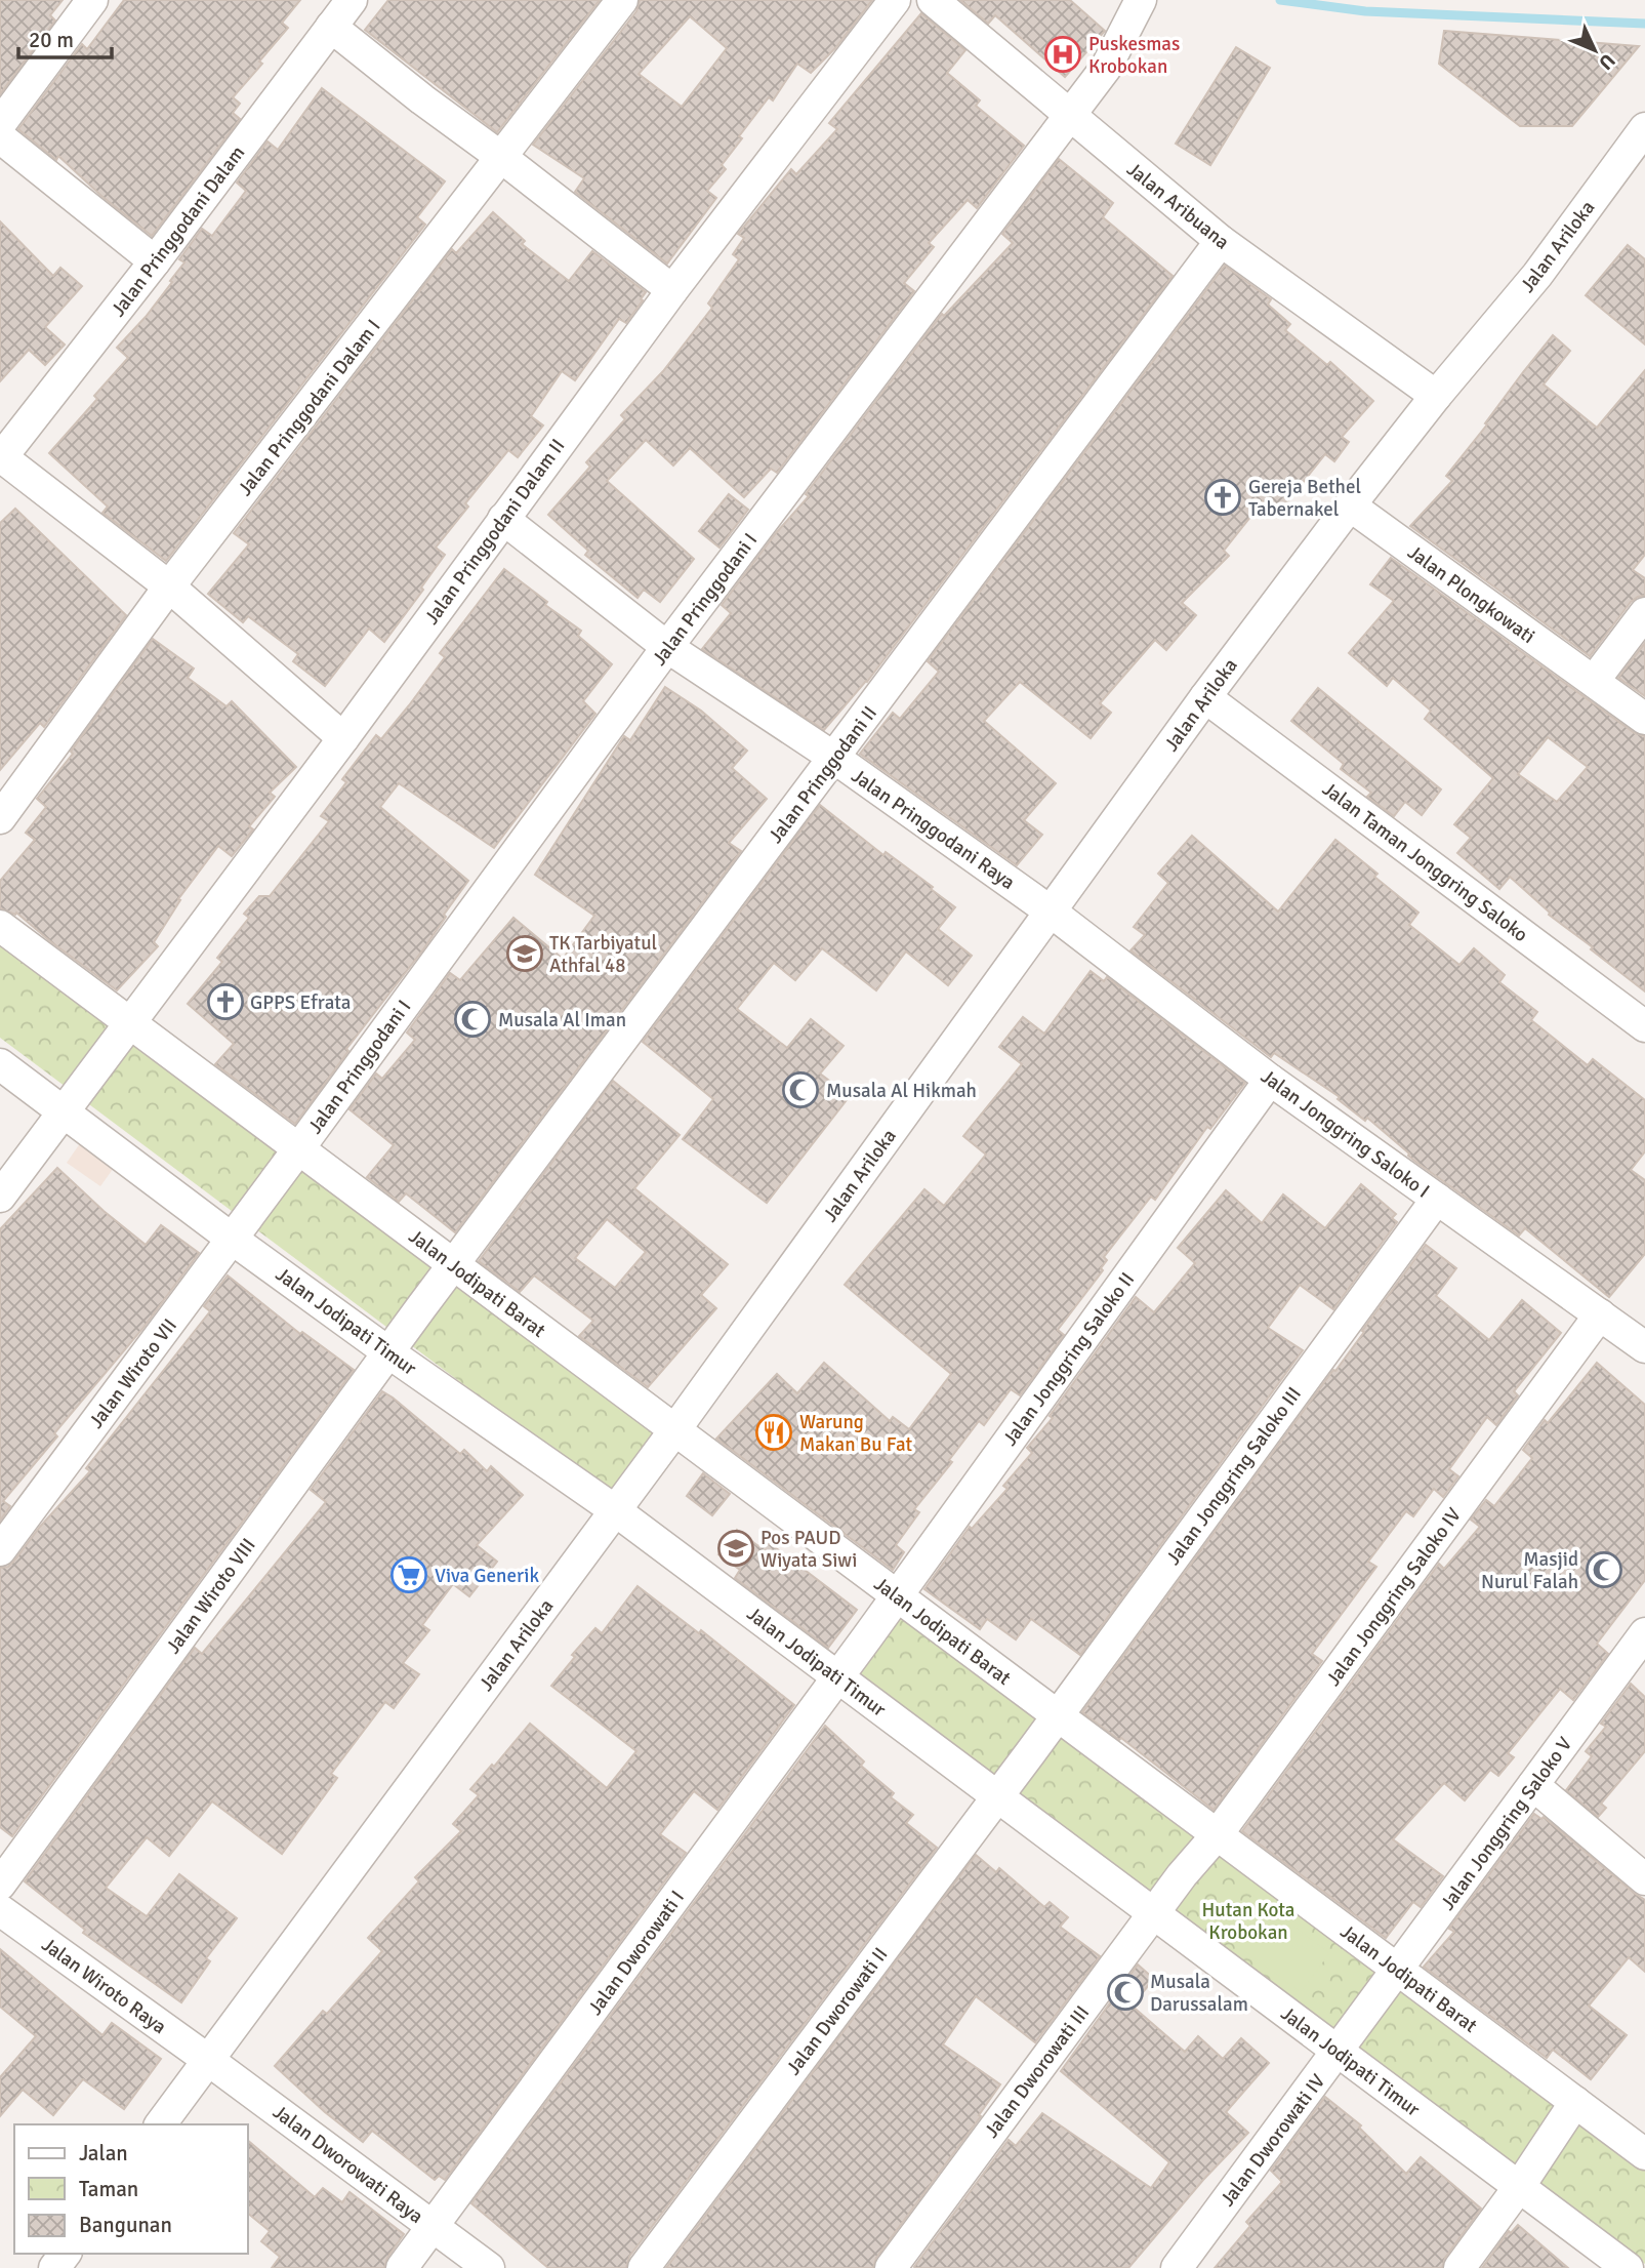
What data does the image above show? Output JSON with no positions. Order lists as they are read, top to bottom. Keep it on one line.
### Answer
{"streets":{"street":["Jalan Aribuana","Jalan Pringgodani Dalam","Jalan Ariloka","Jalan Pringgodani Dalam I","Jalan Pringgodani Dalam II","Jalan Plongkowati","Jalan Pringgodani I","Jalan Pringgodani II","Jalan Pringgodani Raya","Jalan Taman Jonggring Saloko","Jalan Jonggring Saloko I","Jalan Jodipati Barat","Jalan Jodipati Timur","Jalan Jonggring Saloko II","Jalan Wiroto VII","Jalan Jonggring Saloko III","Jalan Wiroto VIII","Jalan Jonggring Saloko IV","Jalan Jonggring Saloko V","Jalan Dworowati I","Jalan Wiroto Raya","Jalan Dworowati II","Jalan Dworowati III","Jalan Dworowati IV","Jalan Dworowati Raya"]},"crossings":[["Jalan Aribuana","Jalan Ariloka"],["Jalan Aribuana","Jalan Pringgodani I"],["Jalan Aribuana","Jalan Pringgodani II"],["Jalan Ariloka","Jalan Plongkowati"],["Jalan Ariloka","Jalan Pringgodani Raya"],["Jalan Ariloka","Jalan Taman Jonggring Saloko"],["Jalan Ariloka","Jalan Jonggring Saloko I"],["Jalan Ariloka","Jalan Jodipati Barat"],["Jalan Ariloka","Jalan Jodipati Timur"],["Jalan Ariloka","Jalan Wiroto Raya"],["Jalan Ariloka","Jalan Dworowati Raya"],["Jalan Pringgodani Dalam II","Jalan Pringgodani Raya"],["Jalan Pringgodani Dalam II","Jalan Jodipati Barat"],["Jalan Pringgodani Dalam II","Jalan Jodipati Timur"],["Jalan Pringgodani I","Jalan Pringgodani Raya"],["Jalan Pringgodani I","Jalan Jodipati Barat"],["Jalan Pringgodani I","Jalan Wiroto VII"],["Jalan Pringgodani II","Jalan Pringgodani Raya"],["Jalan Pringgodani II","Jalan Jodipati Barat"],["Jalan Pringgodani II","Jalan Wiroto VIII"],["Jalan Pringgodani Raya","Jalan Jonggring Saloko I"],["Jalan Jonggring Saloko I","Jalan Jonggring Saloko II"],["Jalan Jonggring Saloko I","Jalan Jonggring Saloko III"],["Jalan Jonggring Saloko I","Jalan Jonggring Saloko IV"],["Jalan Jodipati Barat","Jalan Jonggring Saloko II"],["Jalan Jodipati Barat","Jalan Jonggring Saloko III"],["Jalan Jodipati Barat","Jalan Jonggring Saloko IV"],["Jalan Jodipati Barat","Jalan Jonggring Saloko V"],["Jalan Jodipati Timur","Jalan Wiroto VII"],["Jalan Jodipati Timur","Jalan Wiroto VIII"],["Jalan Jodipati Timur","Jalan Dworowati I"],["Jalan Jodipati Timur","Jalan Dworowati II"],["Jalan Jodipati Timur","Jalan Dworowati III"],["Jalan Jodipati Timur","Jalan Dworowati IV"],["Jalan Jonggring Saloko II","Jalan Dworowati I"],["Jalan Jonggring Saloko III","Jalan Dworowati II"],["Jalan Jonggring Saloko IV","Jalan Dworowati III"],["Jalan Jonggring Saloko V","Jalan Dworowati IV"],["Jalan Dworowati I","Jalan Dworowati Raya"],["Jalan Wiroto Raya","Jalan Dworowati Raya"]],"parks":["Hutan Kota Krobokan"],"places":{"hospital":["Puskesmas Krobokan"],"church":["Gereja Bethel Tabernakel","GPPS Efrata"],"school or university":["TK Tarbiyatul Athfal 48","Pos PAUD Wiyata Siwi"],"mosque":["Musala Al Iman","Musala Al Hikmah","Masjid Nurul Falah","Musala Darussalam"],"restaurant":["Warung Makan Bu Fat"],"supermarket":["Viva Generik"]},"legend":["Jalan","Taman","Bangunan"],"scale_bar":"20 m","north":"bottom right"}
